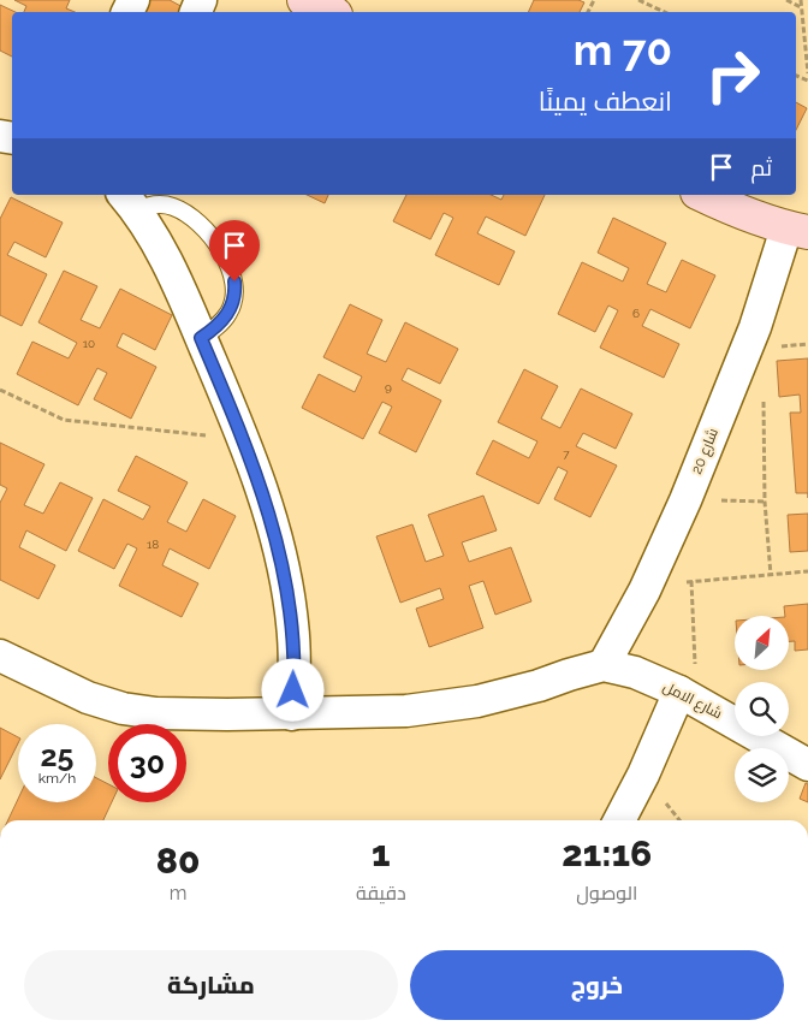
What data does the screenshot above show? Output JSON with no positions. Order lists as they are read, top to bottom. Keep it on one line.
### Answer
{"streets":{"street":["شارع 20","شارع الامل"]},"crossings":[["شارع 20","شارع الامل"]],"house_numbers":["6","10","9","7","18"],"north":"top right","page":{"turn":["70 m","انعطف يمينًا"],"then":"ثم","speed":"25 km/h","limit":"30","eta":["21:16","الوصول","1","دقيقة","80","m"],"buttons":["خروج","مشاركة"]}}
